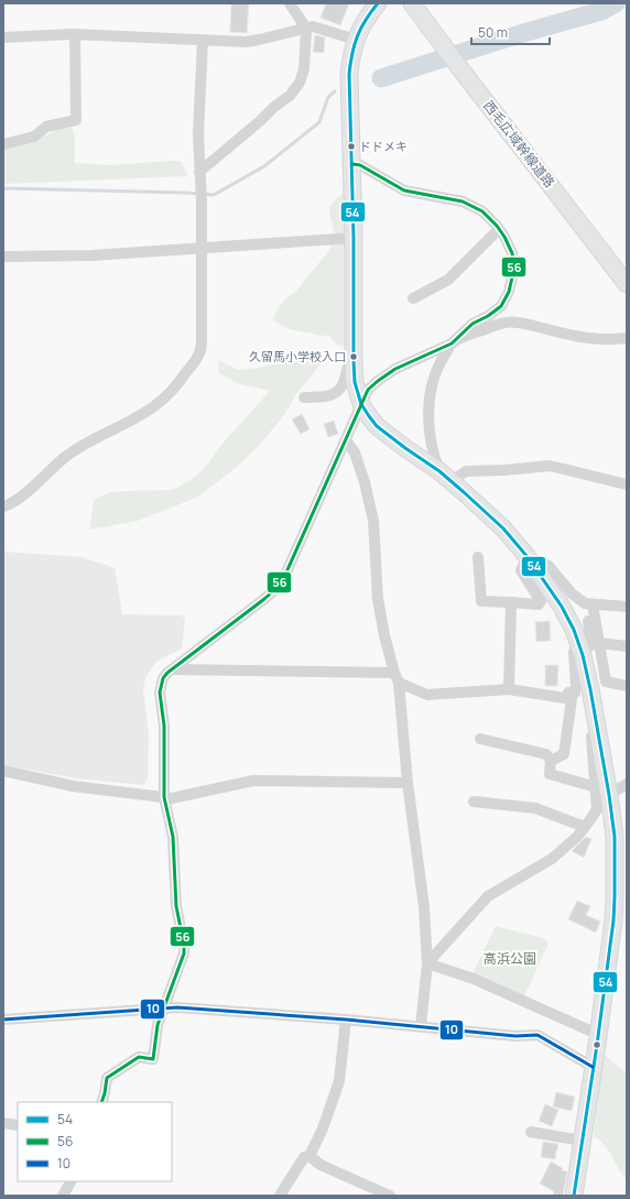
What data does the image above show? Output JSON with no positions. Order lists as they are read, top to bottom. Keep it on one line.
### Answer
{"streets":{"main road":["西毛広域幹線道路"]},"parks":["高浜公園"],"places":["ドドメキ","久留馬小学校入口"],"lines":["transit line 54","transit line 56","transit line 10"],"legend":["54","56","10"],"scale_bar":"50 m"}
